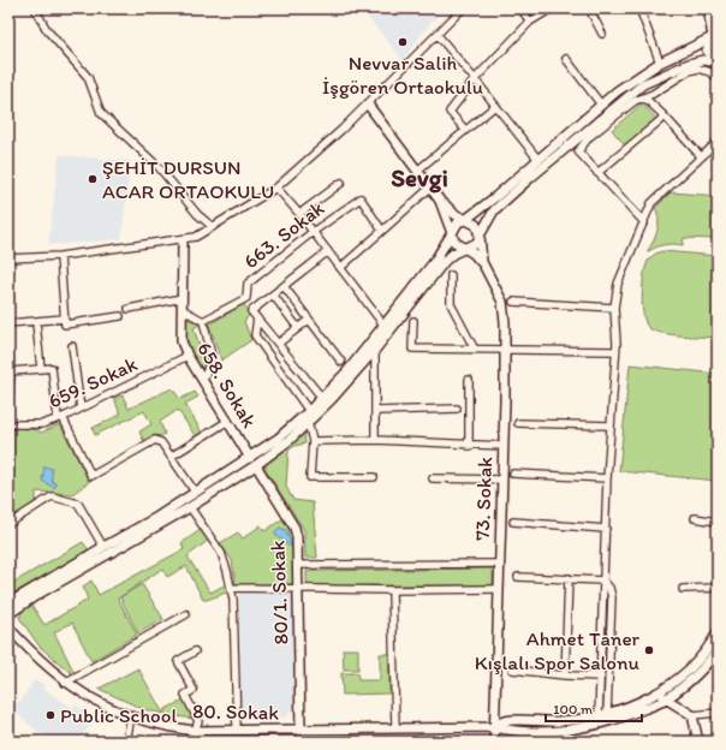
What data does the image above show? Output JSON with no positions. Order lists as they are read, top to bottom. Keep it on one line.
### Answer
{"streets":{"street":["663. Sokak","659. Sokak","658. Sokak","73. Sokak","80/1. Sokak","80. Sokak"]},"crossings":[["659. Sokak","658. Sokak"],["73. Sokak","80. Sokak"],["80/1. Sokak","80. Sokak"]],"districts":["Sevgi"],"places":["Nevvar Salih İşgören Ortaokulu","ŞEHİT DURSUN ACAR ORTAOKULU","Ahmet Taner Kışlalı Spor Salonu","Public School"],"scale_bar":"100 m"}
